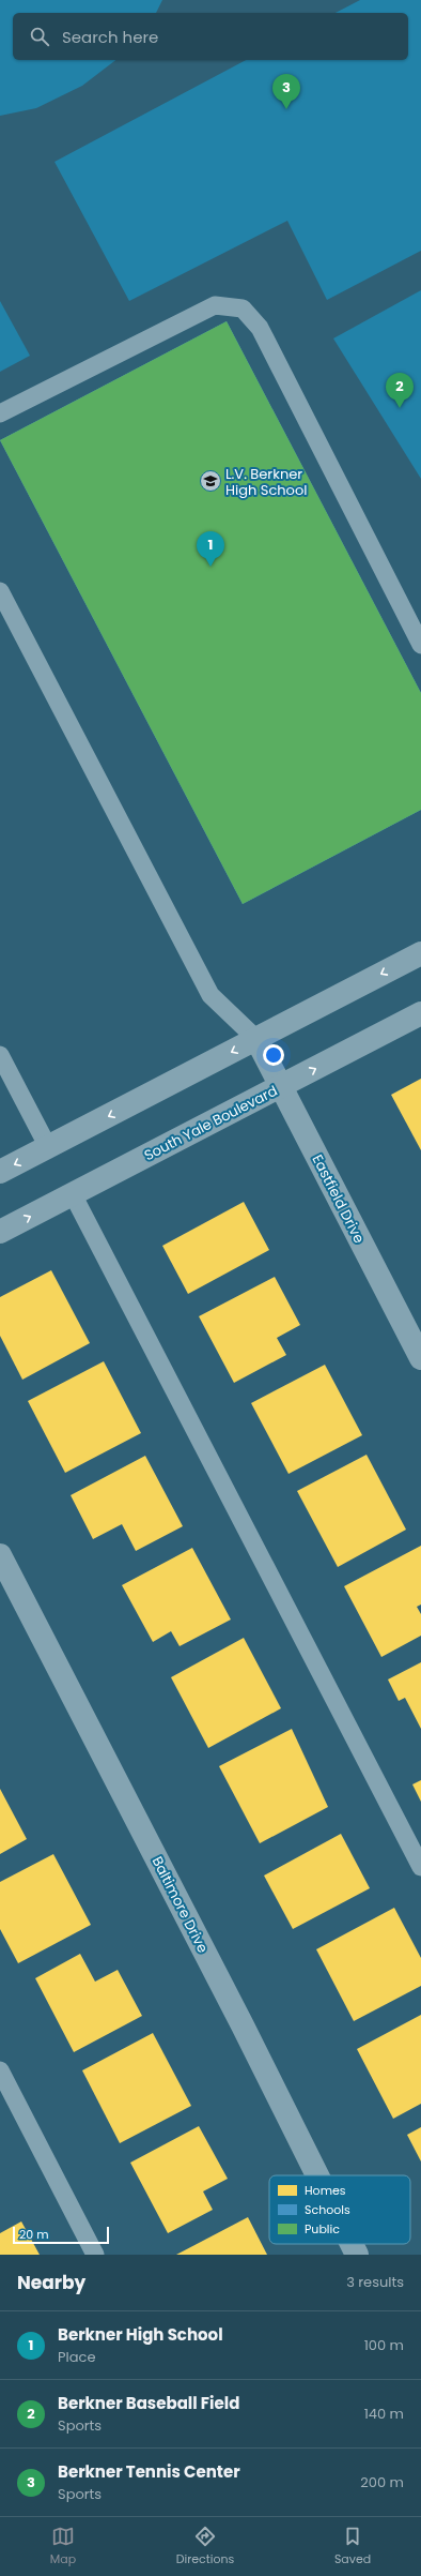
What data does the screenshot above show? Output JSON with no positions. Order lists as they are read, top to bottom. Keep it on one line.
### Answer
{"streets":{"street":["South Yale Boulevard","Eastfield Drive","Baltimore Drive"]},"crossings":[["South Yale Boulevard","Eastfield Drive"]],"places":{"school or university":["L.V. Berkner High School"]},"legend":["Homes","Schools","Public"],"scale_bar":"20 m","page":{"search":"Search here","pins":["3","2","1"],"scale":"20 m","heading":["Nearby","3 results"],"list":[{"mark":"1","name":"Berkner High School","note":"Place","value":"100 m"},{"mark":"2","name":"Berkner Baseball Field","note":"Sports","value":"140 m"},{"mark":"3","name":"Berkner Tennis Center","note":"Sports","value":"200 m"}],"nav":["Map","Directions","Saved"]}}
